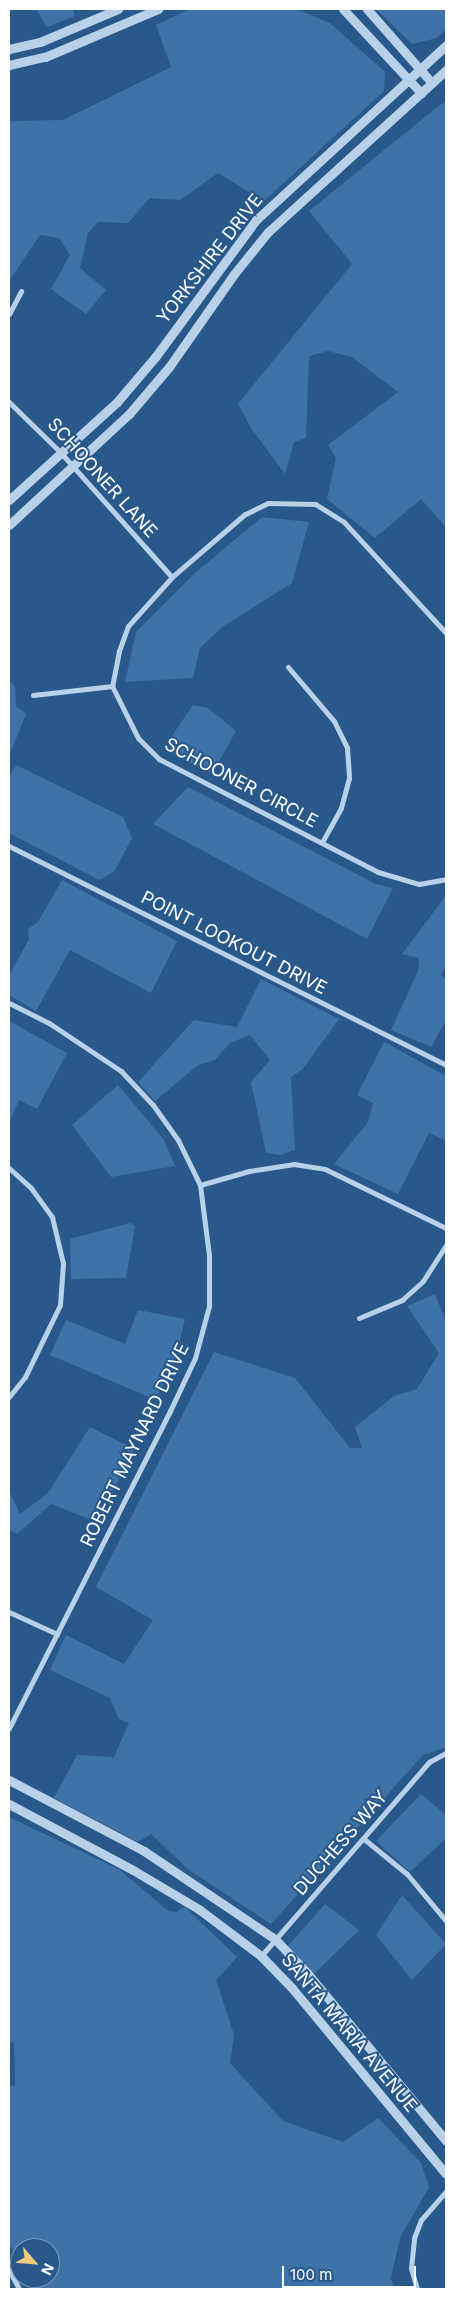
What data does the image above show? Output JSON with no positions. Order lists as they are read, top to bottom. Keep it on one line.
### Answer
{"streets":{"street":["YORKSHIRE DRIVE","SCHOONER LANE","SCHOONER CIRCLE","POINT LOOKOUT DRIVE","ROBERT MAYNARD DRIVE","DUCHESS WAY","SANTA MARIA AVENUE"]},"crossings":[["YORKSHIRE DRIVE","SCHOONER LANE"],["DUCHESS WAY","SANTA MARIA AVENUE"]],"scale_bar":"100 m","north":"bottom right"}
